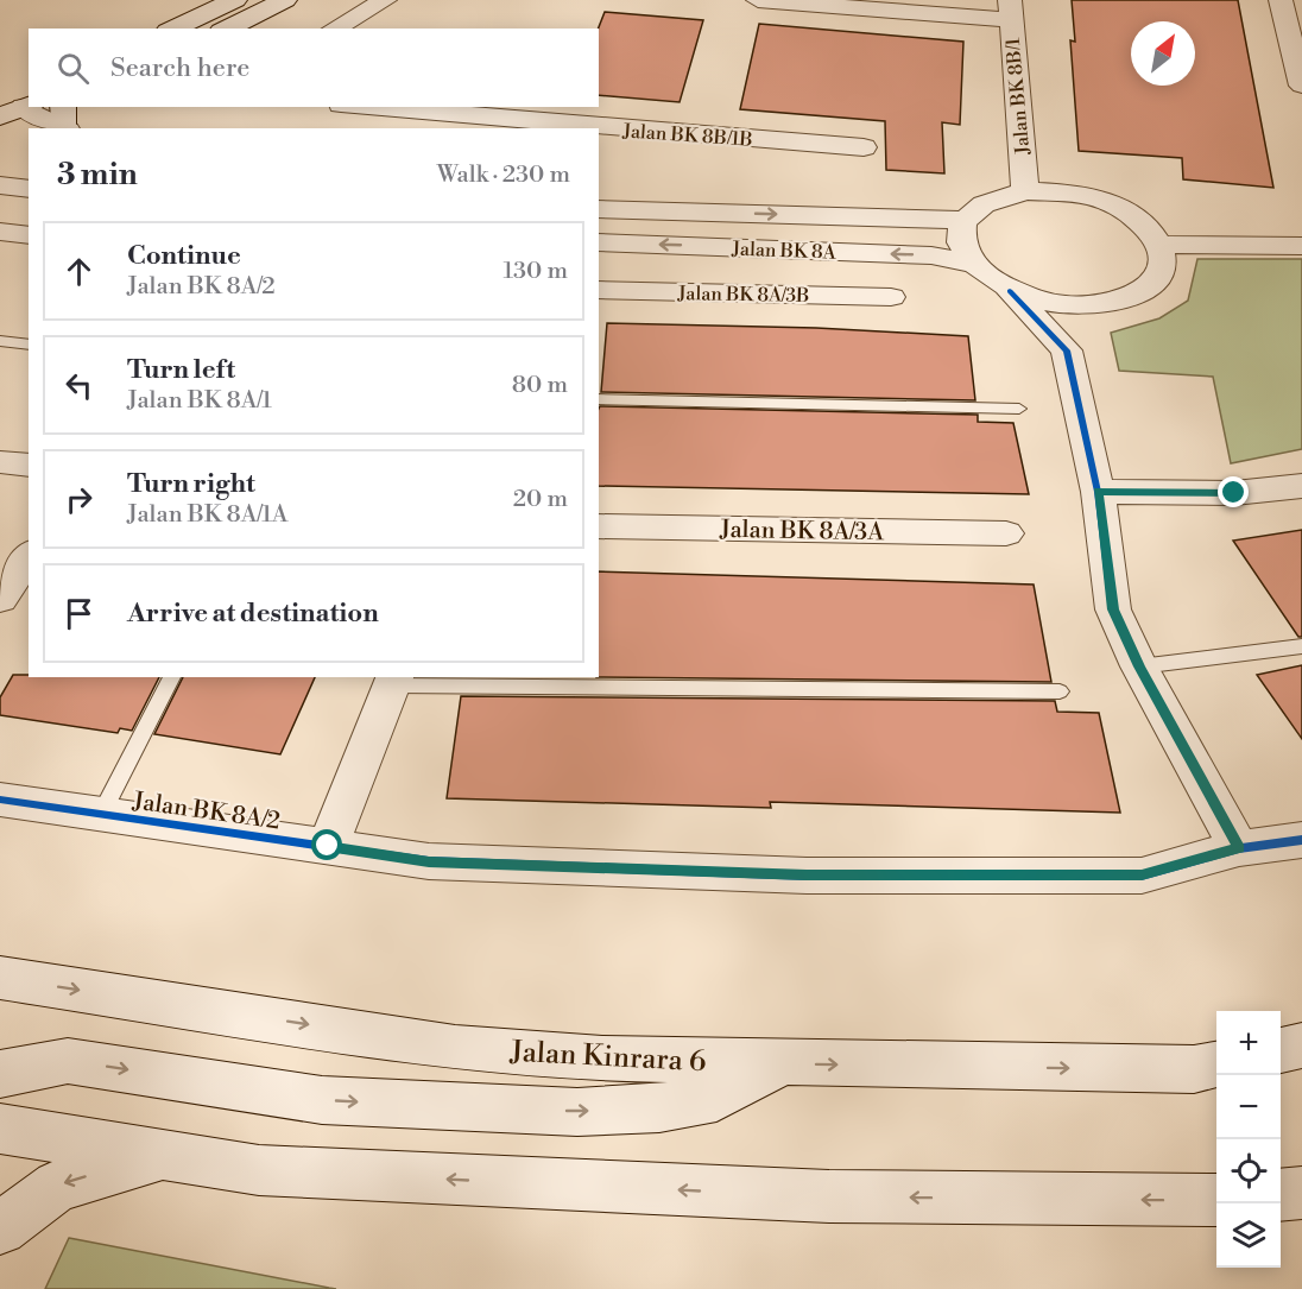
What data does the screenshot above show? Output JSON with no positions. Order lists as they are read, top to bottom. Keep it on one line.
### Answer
{"streets":{"main road":["Jalan Kinrara 6"],"street":["Jalan BK 8B/1","Jalan BK 8B/1B","Jalan BK 8A","Jalan BK 8A/3B","Jalan BK 8A/3A","Jalan BK 8A/2"]},"crossings":[["Jalan BK 8B/1","Jalan BK 8A"]],"north":"top right","page":{"search":"Search here","heading":["3 min","Walk · 230 m"],"list":[["Continue","Jalan BK 8A/2","130 m"],["Turn left","Jalan BK 8A/1","80 m"],["Turn right","Jalan BK 8A/1A","20 m"],"Arrive at destination"],"map_buttons":["+","−"]}}
